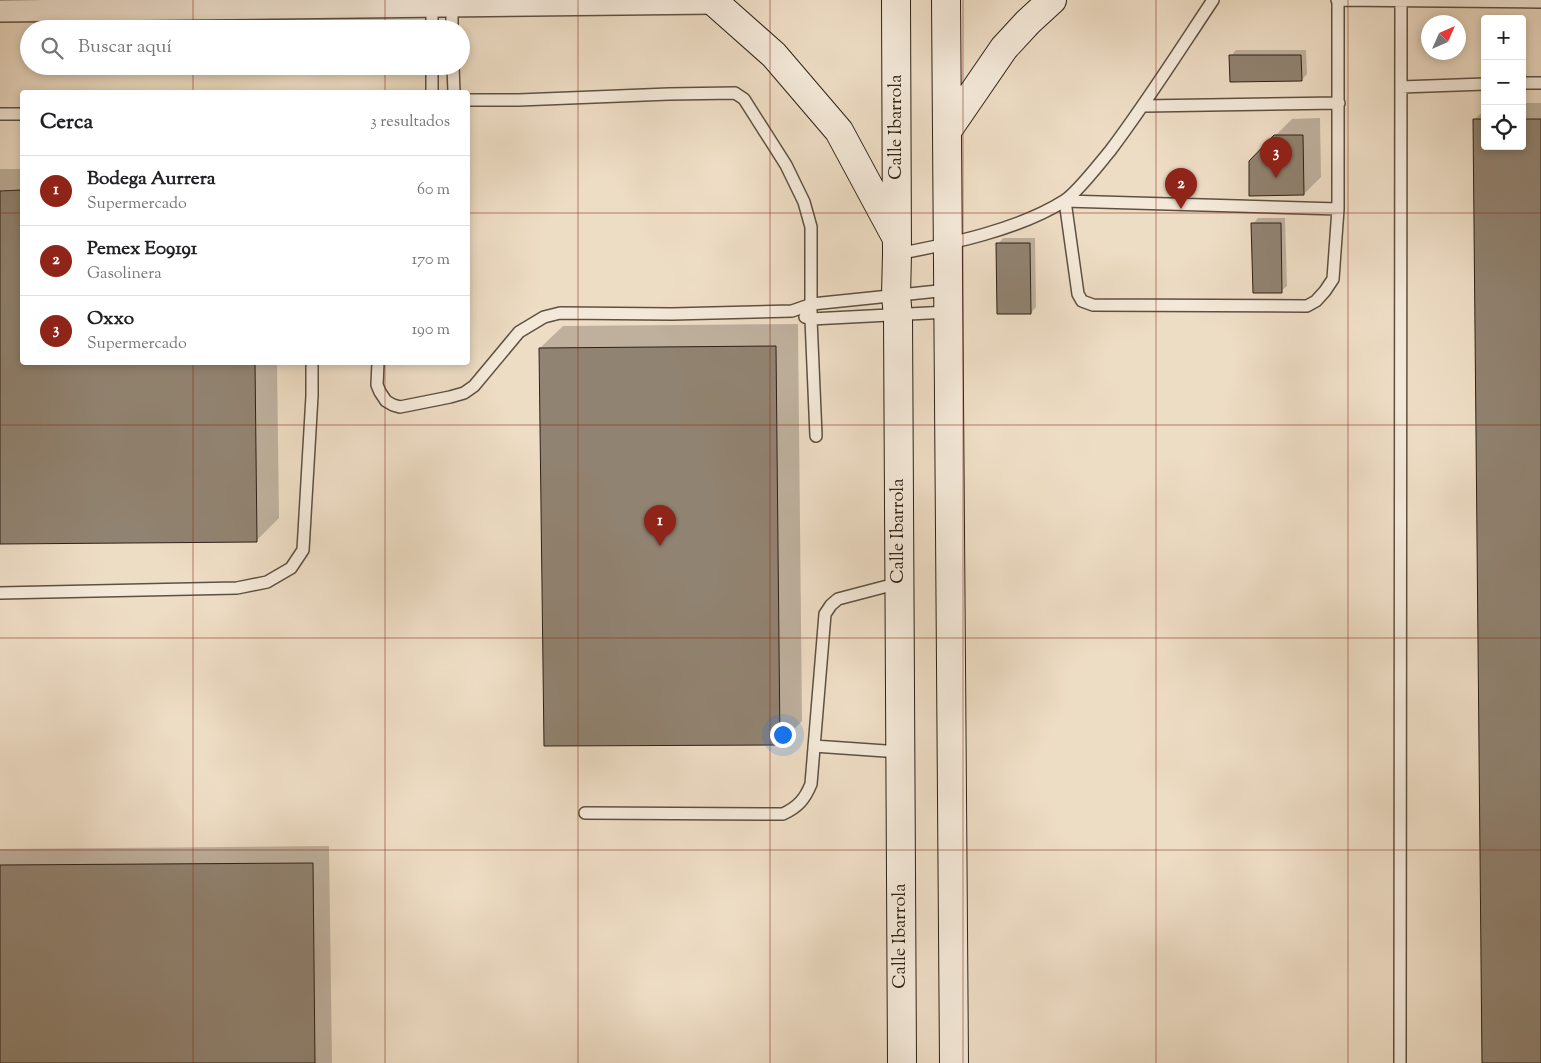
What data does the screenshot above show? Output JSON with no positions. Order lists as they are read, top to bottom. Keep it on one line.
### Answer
{"streets":{"main road":["Calle Ibarrola"]},"north":"top right","page":{"map_buttons":["+","−"],"search":"Buscar aquí","heading":["Cerca","3 resultados"],"pins":["3","2","1"],"list":[{"mark":"1","name":"Bodega Aurrera","note":"Supermercado","value":"60 m"},{"mark":"2","name":"Pemex E09191","note":"Gasolinera","value":"170 m"},{"mark":"3","name":"Oxxo","note":"Supermercado","value":"190 m"}]}}
